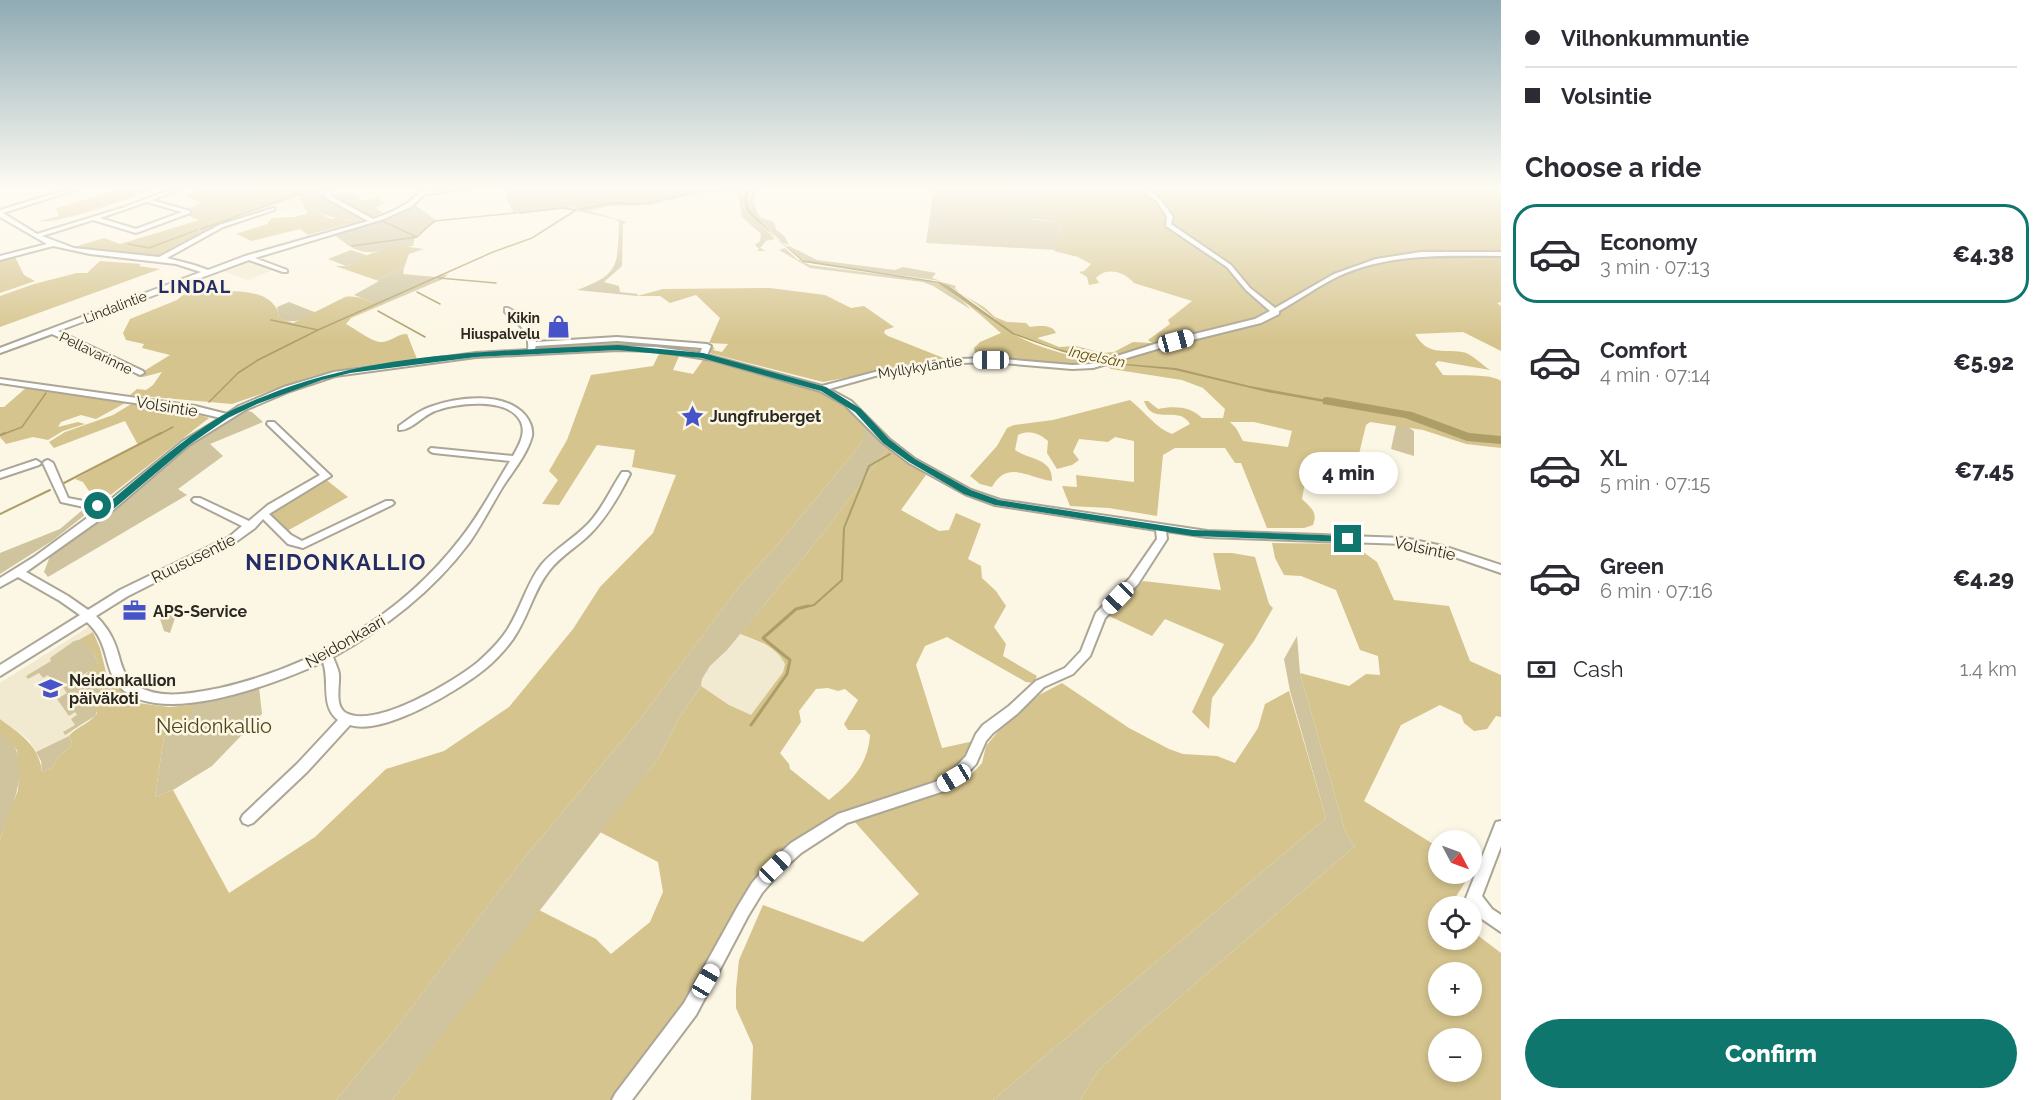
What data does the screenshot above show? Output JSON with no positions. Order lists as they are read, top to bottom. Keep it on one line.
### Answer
{"streets":{"street":["Lindalintie","Pellavarinne","Myllykyläntie","Volsintie","Ruususentie","Neidonkaari"]},"crossings":[["Lindalintie","Pellavarinne"],["Myllykyläntie","Volsintie"],["Ruususentie","Neidonkaari"]],"districts":["LINDAL","NEIDONKALLIO"],"water":["Ingelsån"],"parks":["Neidonkallio"],"places":{"shop":["Kikin Hiuspalvelu"],"place":["Jungfruberget"],"office":["APS-Service"],"school or university":["Neidonkallion päiväkoti"]},"north":"bottom right","page":{"banner":["Vilhonkummuntie","Volsintie"],"heading":"Choose a ride","list":[{"name":"Economy","note":"3 min · 07:13","value":"€4.38"},{"name":"Comfort","note":"4 min · 07:14","value":"€5.92"},{"name":"XL","note":"5 min · 07:15","value":"€7.45"},{"name":"Green","note":"6 min · 07:16","value":"€4.29"}],"bubble":"4 min","pay":["Cash","1.4 km"],"map_buttons":["+","−"],"buttons":"Confirm"}}
